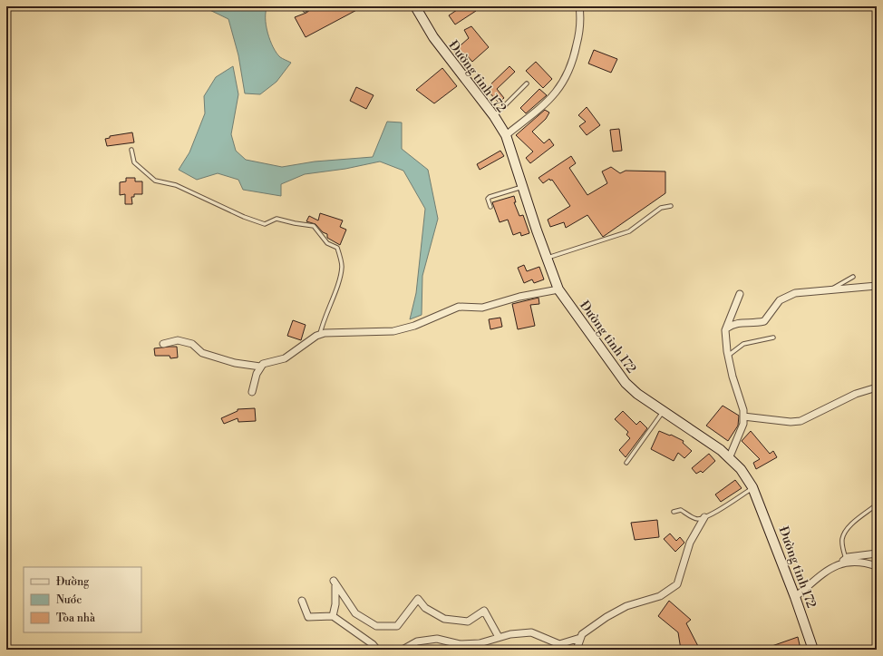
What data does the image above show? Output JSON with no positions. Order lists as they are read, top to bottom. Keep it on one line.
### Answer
{"streets":{"main road":["Đường tỉnh 172"]},"legend":["Đường","Nước","Tòa nhà"]}
